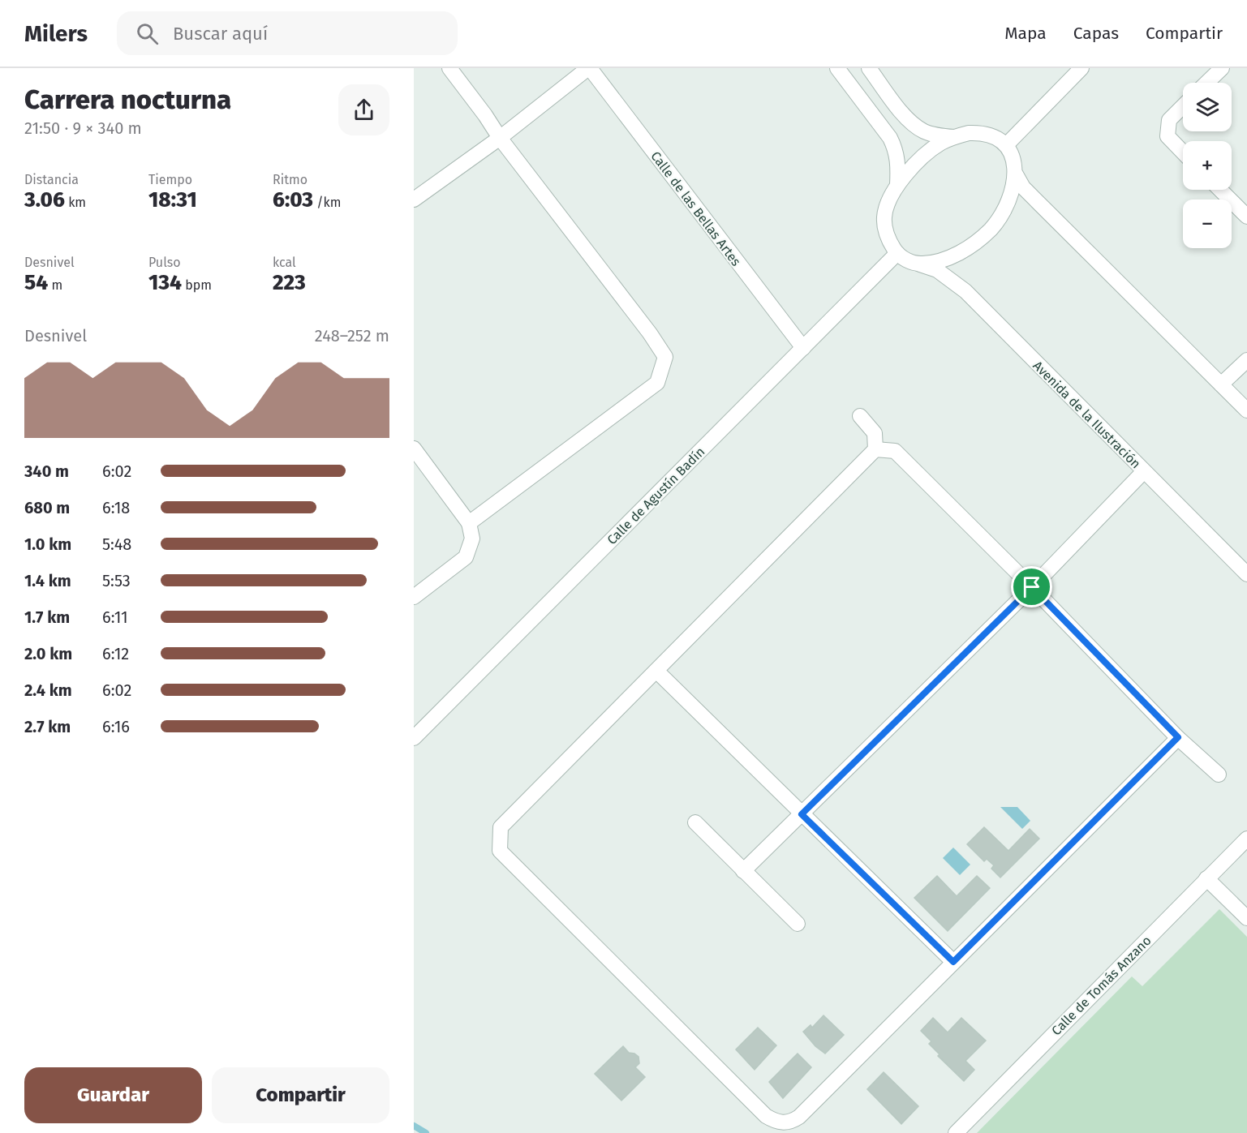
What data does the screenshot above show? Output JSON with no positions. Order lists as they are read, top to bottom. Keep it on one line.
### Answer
{"streets":{"street":["Calle de las Bellas Artes","Avenida de la Ilustración","Calle de Agustín Badín","Calle de Tomás Anzano"]},"crossings":[["Calle de las Bellas Artes","Calle de Agustín Badín"],["Avenida de la Ilustración","Calle de Agustín Badín"]],"page":{"header":"Milers","search":"Buscar aquí","nav":["Mapa","Capas","Compartir"],"heading":["Carrera nocturna","21:50 · 9 × 340 m"],"map_buttons":["+","−"],"stats":[["Distancia","3.06 km"],["Tiempo","18:31"],["Ritmo","6:03 /km"],["Desnivel","54 m"],["Pulso","134 bpm"],["kcal","223"]],"chart":["Desnivel","248–252 m"],"list":[{"name":"340 m","note":"6:02"},{"name":"680 m","note":"6:18"},{"name":"1.0 km","note":"5:48"},{"name":"1.4 km","note":"5:53"},{"name":"1.7 km","note":"6:11"},{"name":"2.0 km","note":"6:12"},{"name":"2.4 km","note":"6:02"},{"name":"2.7 km","note":"6:16"}],"buttons":["Guardar","Compartir"]}}
